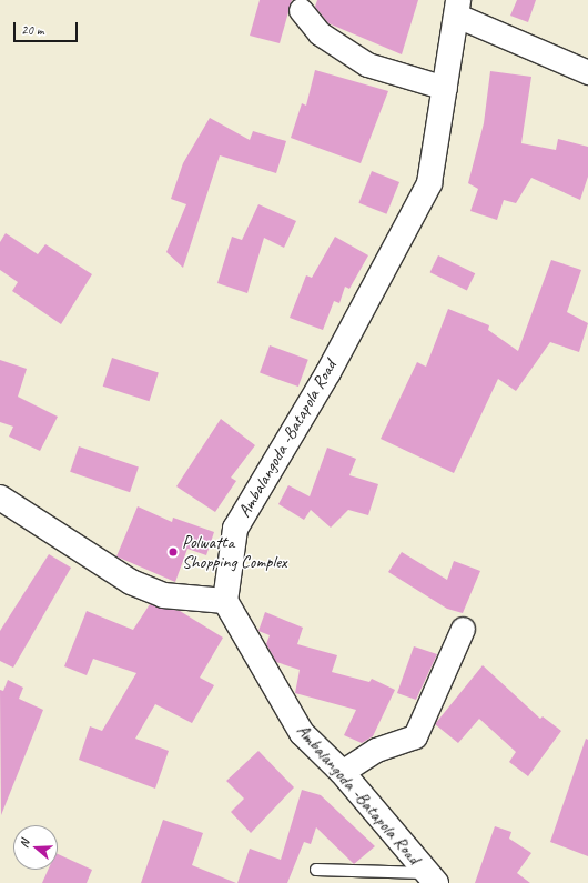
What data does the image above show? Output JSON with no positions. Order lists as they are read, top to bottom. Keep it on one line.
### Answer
{"streets":{"main road":["Ambalangoda -Batapola Road"]},"places":["Polwatta Shopping Complex"],"scale_bar":"20 m","north":"left"}
